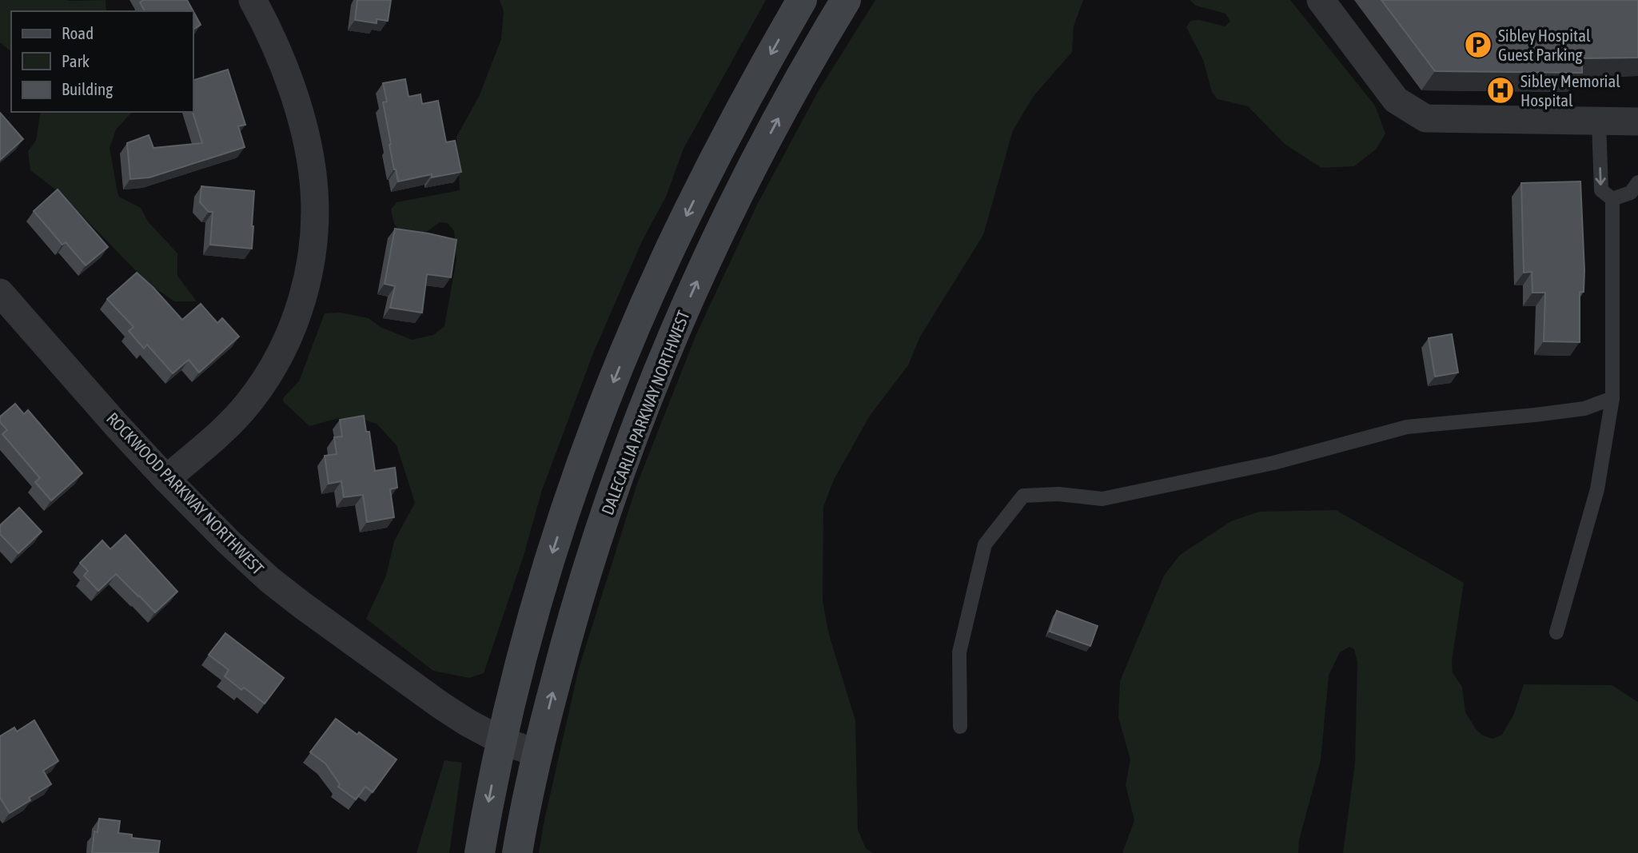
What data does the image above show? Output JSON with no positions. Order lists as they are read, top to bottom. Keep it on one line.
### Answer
{"streets":{"main road":["DALECARLIA PARKWAY NORTHWEST"],"street":["ROCKWOOD PARKWAY NORTHWEST"]},"crossings":[["DALECARLIA PARKWAY NORTHWEST","ROCKWOOD PARKWAY NORTHWEST"]],"places":{"parking":["Sibley Hospital Guest Parking"],"hospital":["Sibley Memorial Hospital"]},"legend":["Road","Park","Building"]}
